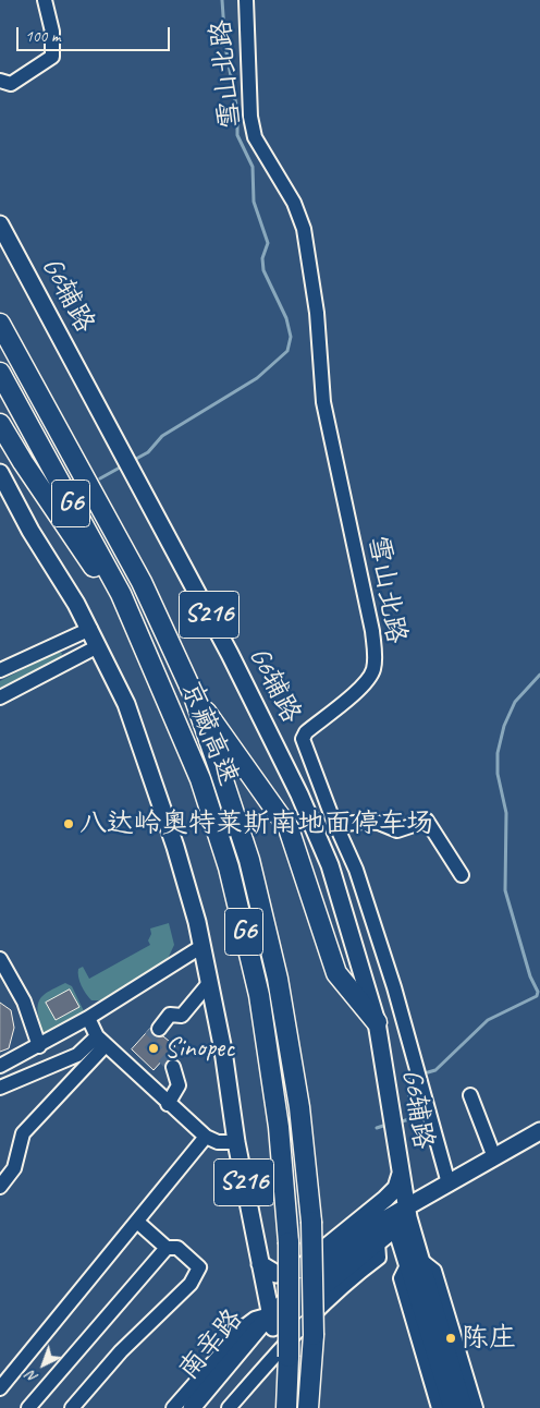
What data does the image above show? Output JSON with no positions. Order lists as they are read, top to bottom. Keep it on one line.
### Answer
{"streets":{"highway":["G6","京藏高速"],"main road":["G6辅路","S216","南辛路"],"street":["雪山北路"]},"crossings":[["S216","南辛路"]],"places":["八达岭奥特莱斯南地面停车场","Sinopec","陈庄"],"scale_bar":"100 m","north":"bottom left"}
